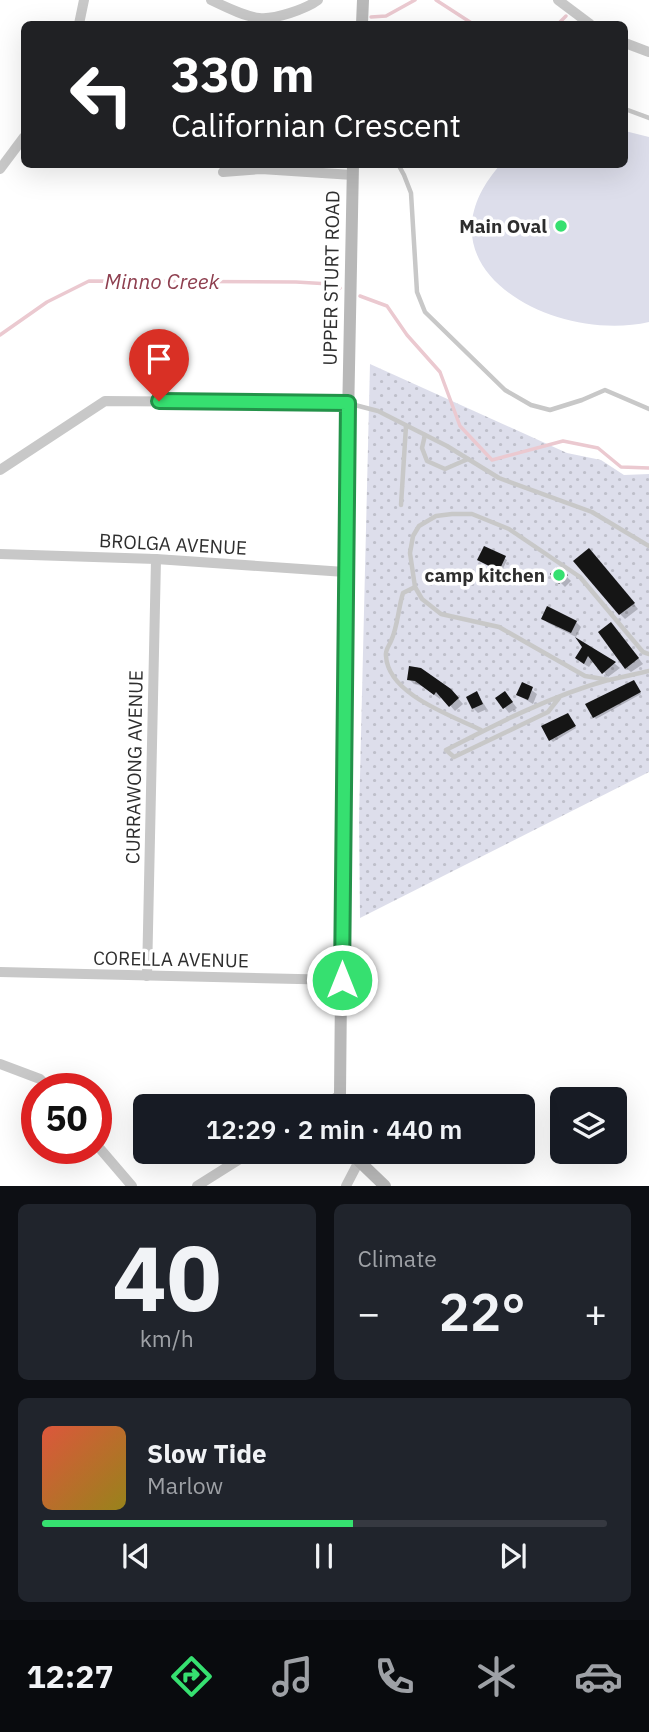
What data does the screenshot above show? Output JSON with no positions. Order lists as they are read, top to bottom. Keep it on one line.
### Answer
{"streets":{"main road":["UPPER STURT ROAD"],"street":["BROLGA AVENUE","CURRAWONG AVENUE","CORELLA AVENUE"]},"crossings":[["UPPER STURT ROAD","BROLGA AVENUE"],["UPPER STURT ROAD","CORELLA AVENUE"],["BROLGA AVENUE","CURRAWONG AVENUE"],["CURRAWONG AVENUE","CORELLA AVENUE"]],"water":["Minno Creek"],"places":["Main Oval","camp kitchen"],"page":{"turn":["330 m","Californian Crescent"],"limit":"50","trip":"12:29 · 2 min · 440 m","tile":[["40","km/h"],"Climate"],"heat":["−","22°","+"],"song":["Slow Tide","Marlow"],"tabs":"12:27"}}
